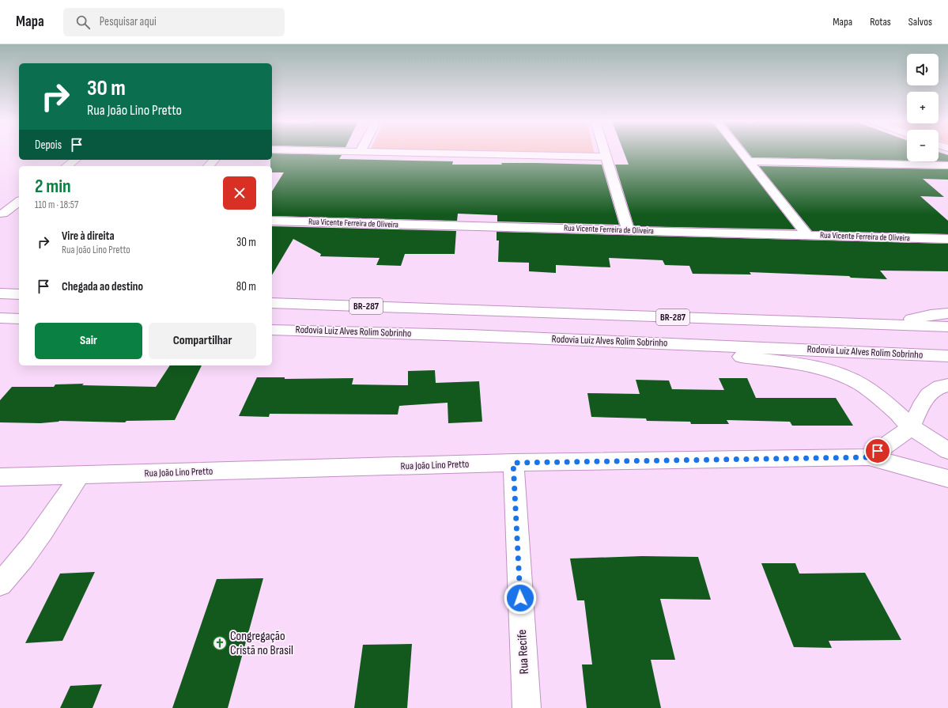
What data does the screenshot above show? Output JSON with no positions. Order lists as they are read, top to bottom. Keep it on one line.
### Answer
{"streets":{"main road":["Rua Vicente Ferreira de Oliveira","BR-287","Rodovia Luiz Alves Rolim Sobrinho","Rua João Lino Pretto","Rua Recife"]},"crossings":[["Rua João Lino Pretto","Rua Recife"]],"places":{"church":["Congregação Cristã no Brasil"]},"page":{"header":"Mapa","search":"Pesquisar aqui","nav":["Mapa","Rotas","Salvos"],"map_buttons":["+","−"],"turn":["30 m","Rua João Lino Pretto"],"then":"Depois","heading":["2 min","110 m · 18:57"],"list":[{"name":"Vire à direita","note":"Rua João Lino Pretto","value":"30 m"},{"name":"Chegada ao destino","value":"80 m"}],"buttons":["Sair","Compartilhar"]}}
